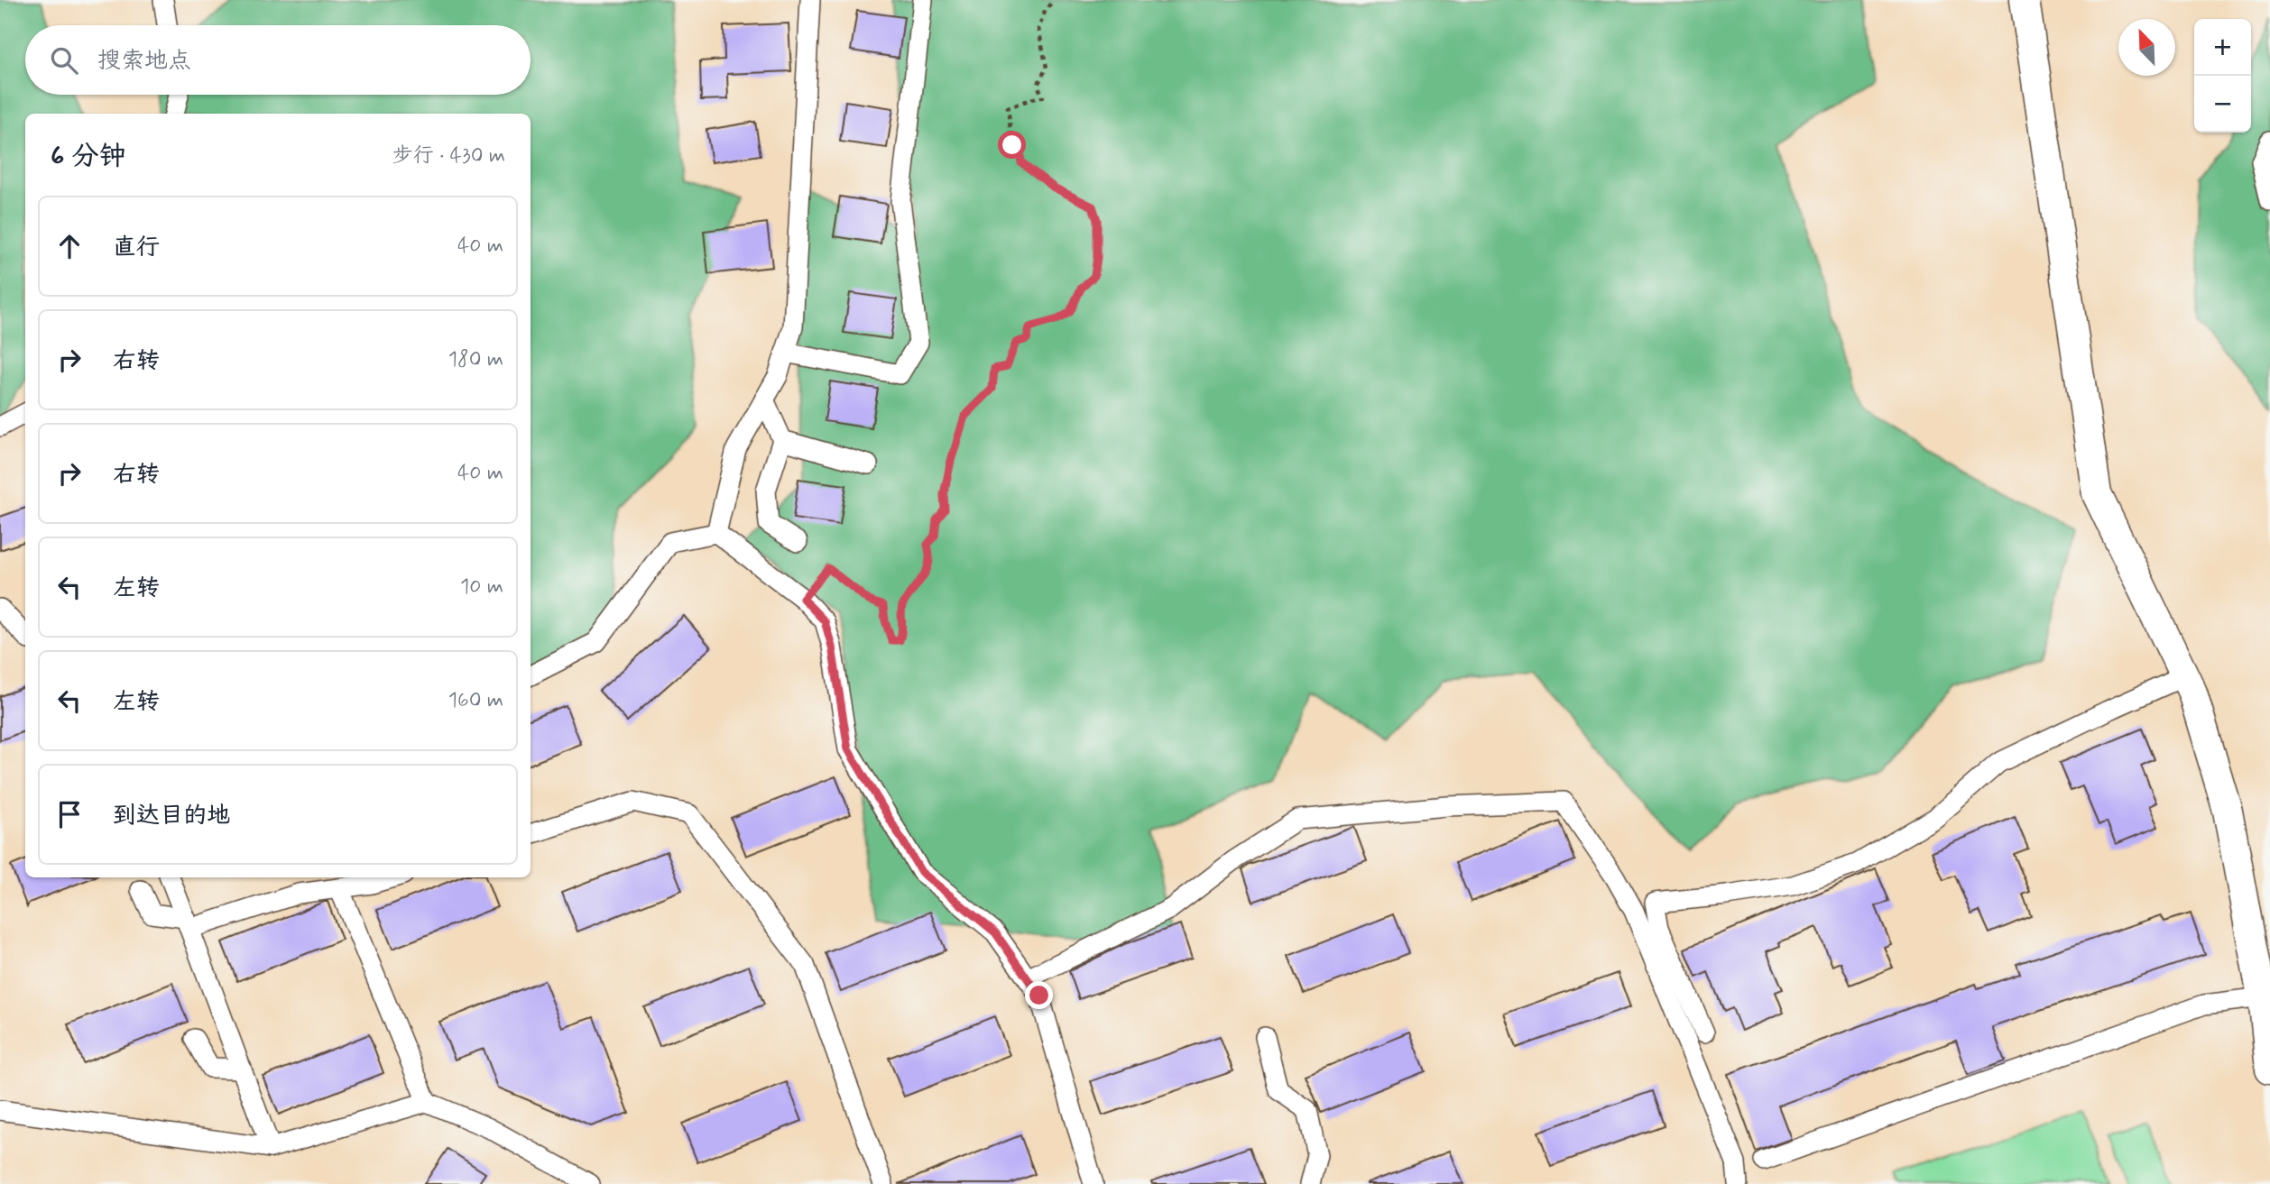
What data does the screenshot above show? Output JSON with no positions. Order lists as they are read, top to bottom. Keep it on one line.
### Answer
{"north":"top left","page":{"map_buttons":["+","−"],"search":"搜索地点","heading":["6 分钟","步行 · 430 m"],"list":[["直行","40 m"],["右转","180 m"],["右转","40 m"],["左转","10 m"],["左转","160 m"],"到达目的地"]}}
